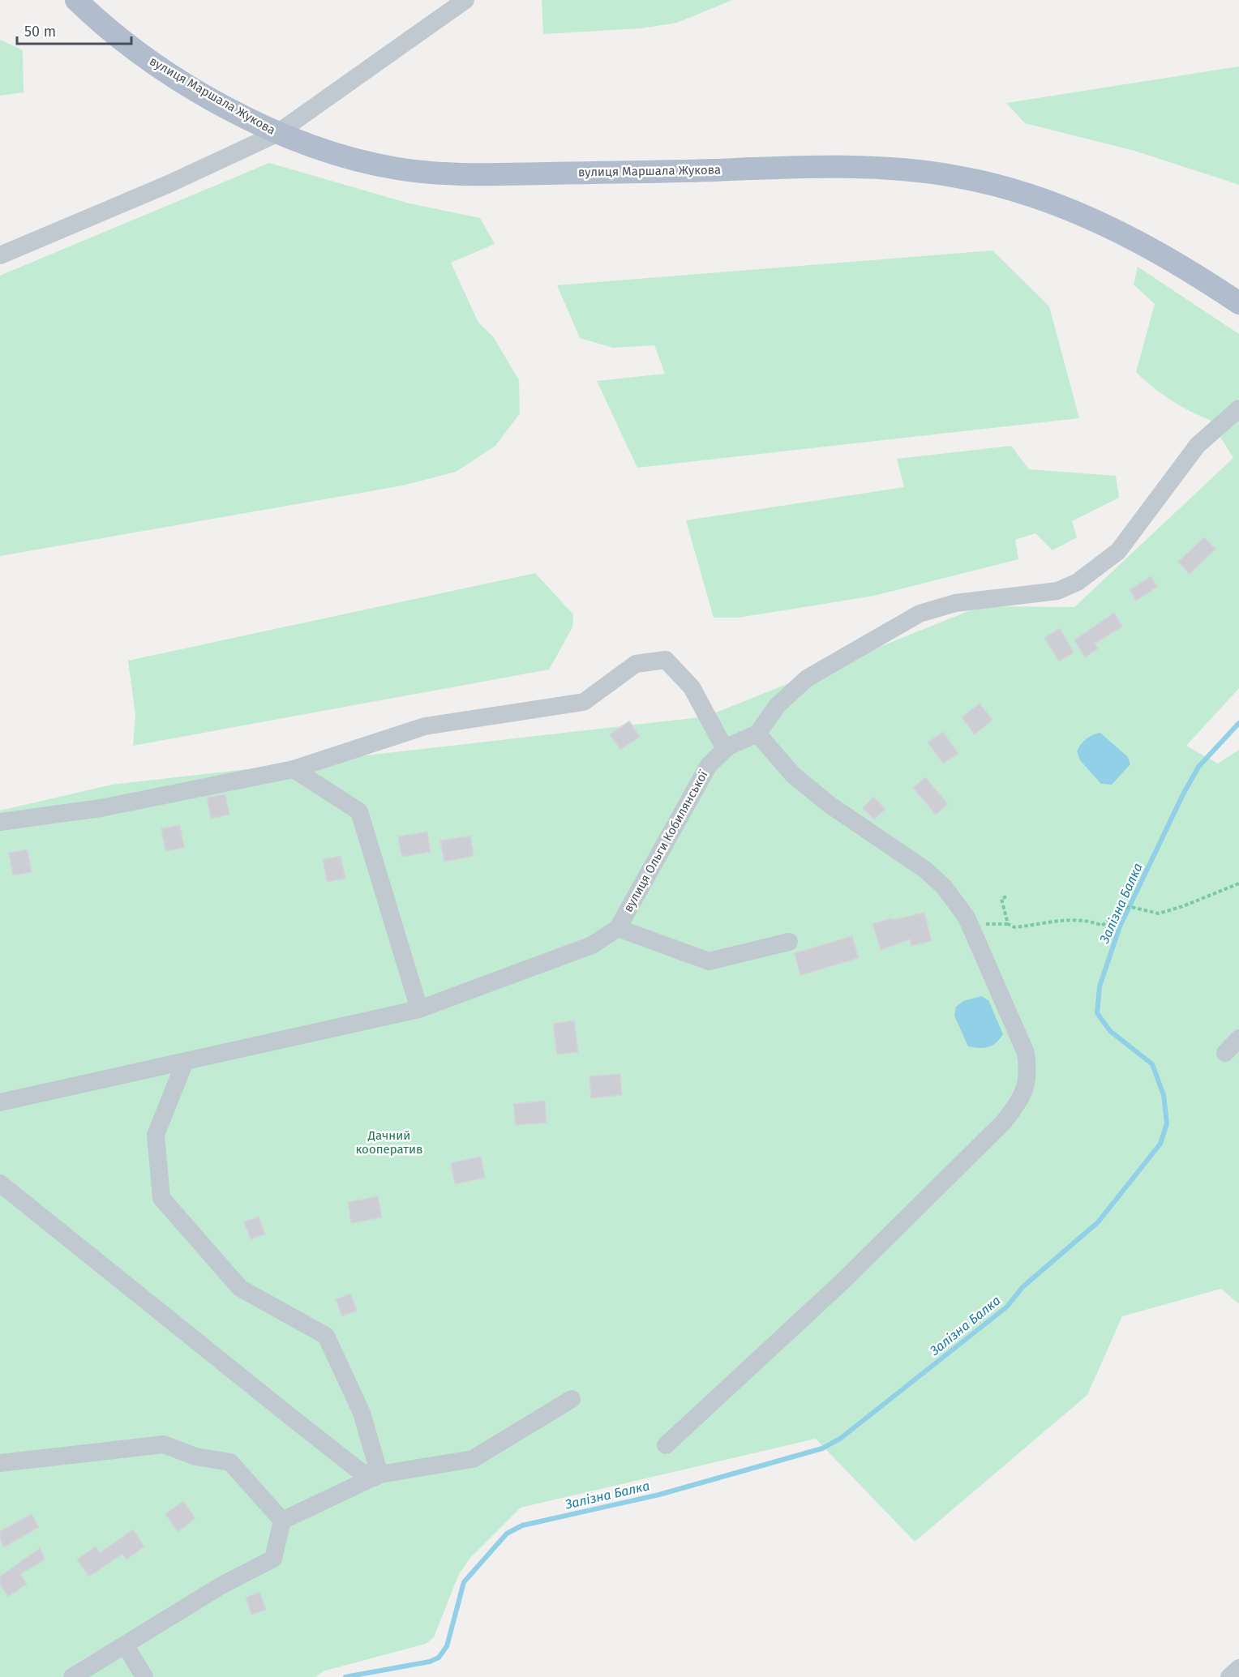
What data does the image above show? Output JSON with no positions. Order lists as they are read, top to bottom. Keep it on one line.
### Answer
{"streets":{"main road":["вулиця Маршала Жукова"],"street":["вулиця Ольги Кобилянської"]},"water":["Залізна Балка"],"parks":["Дачний кооператив"],"scale_bar":"50 m"}
